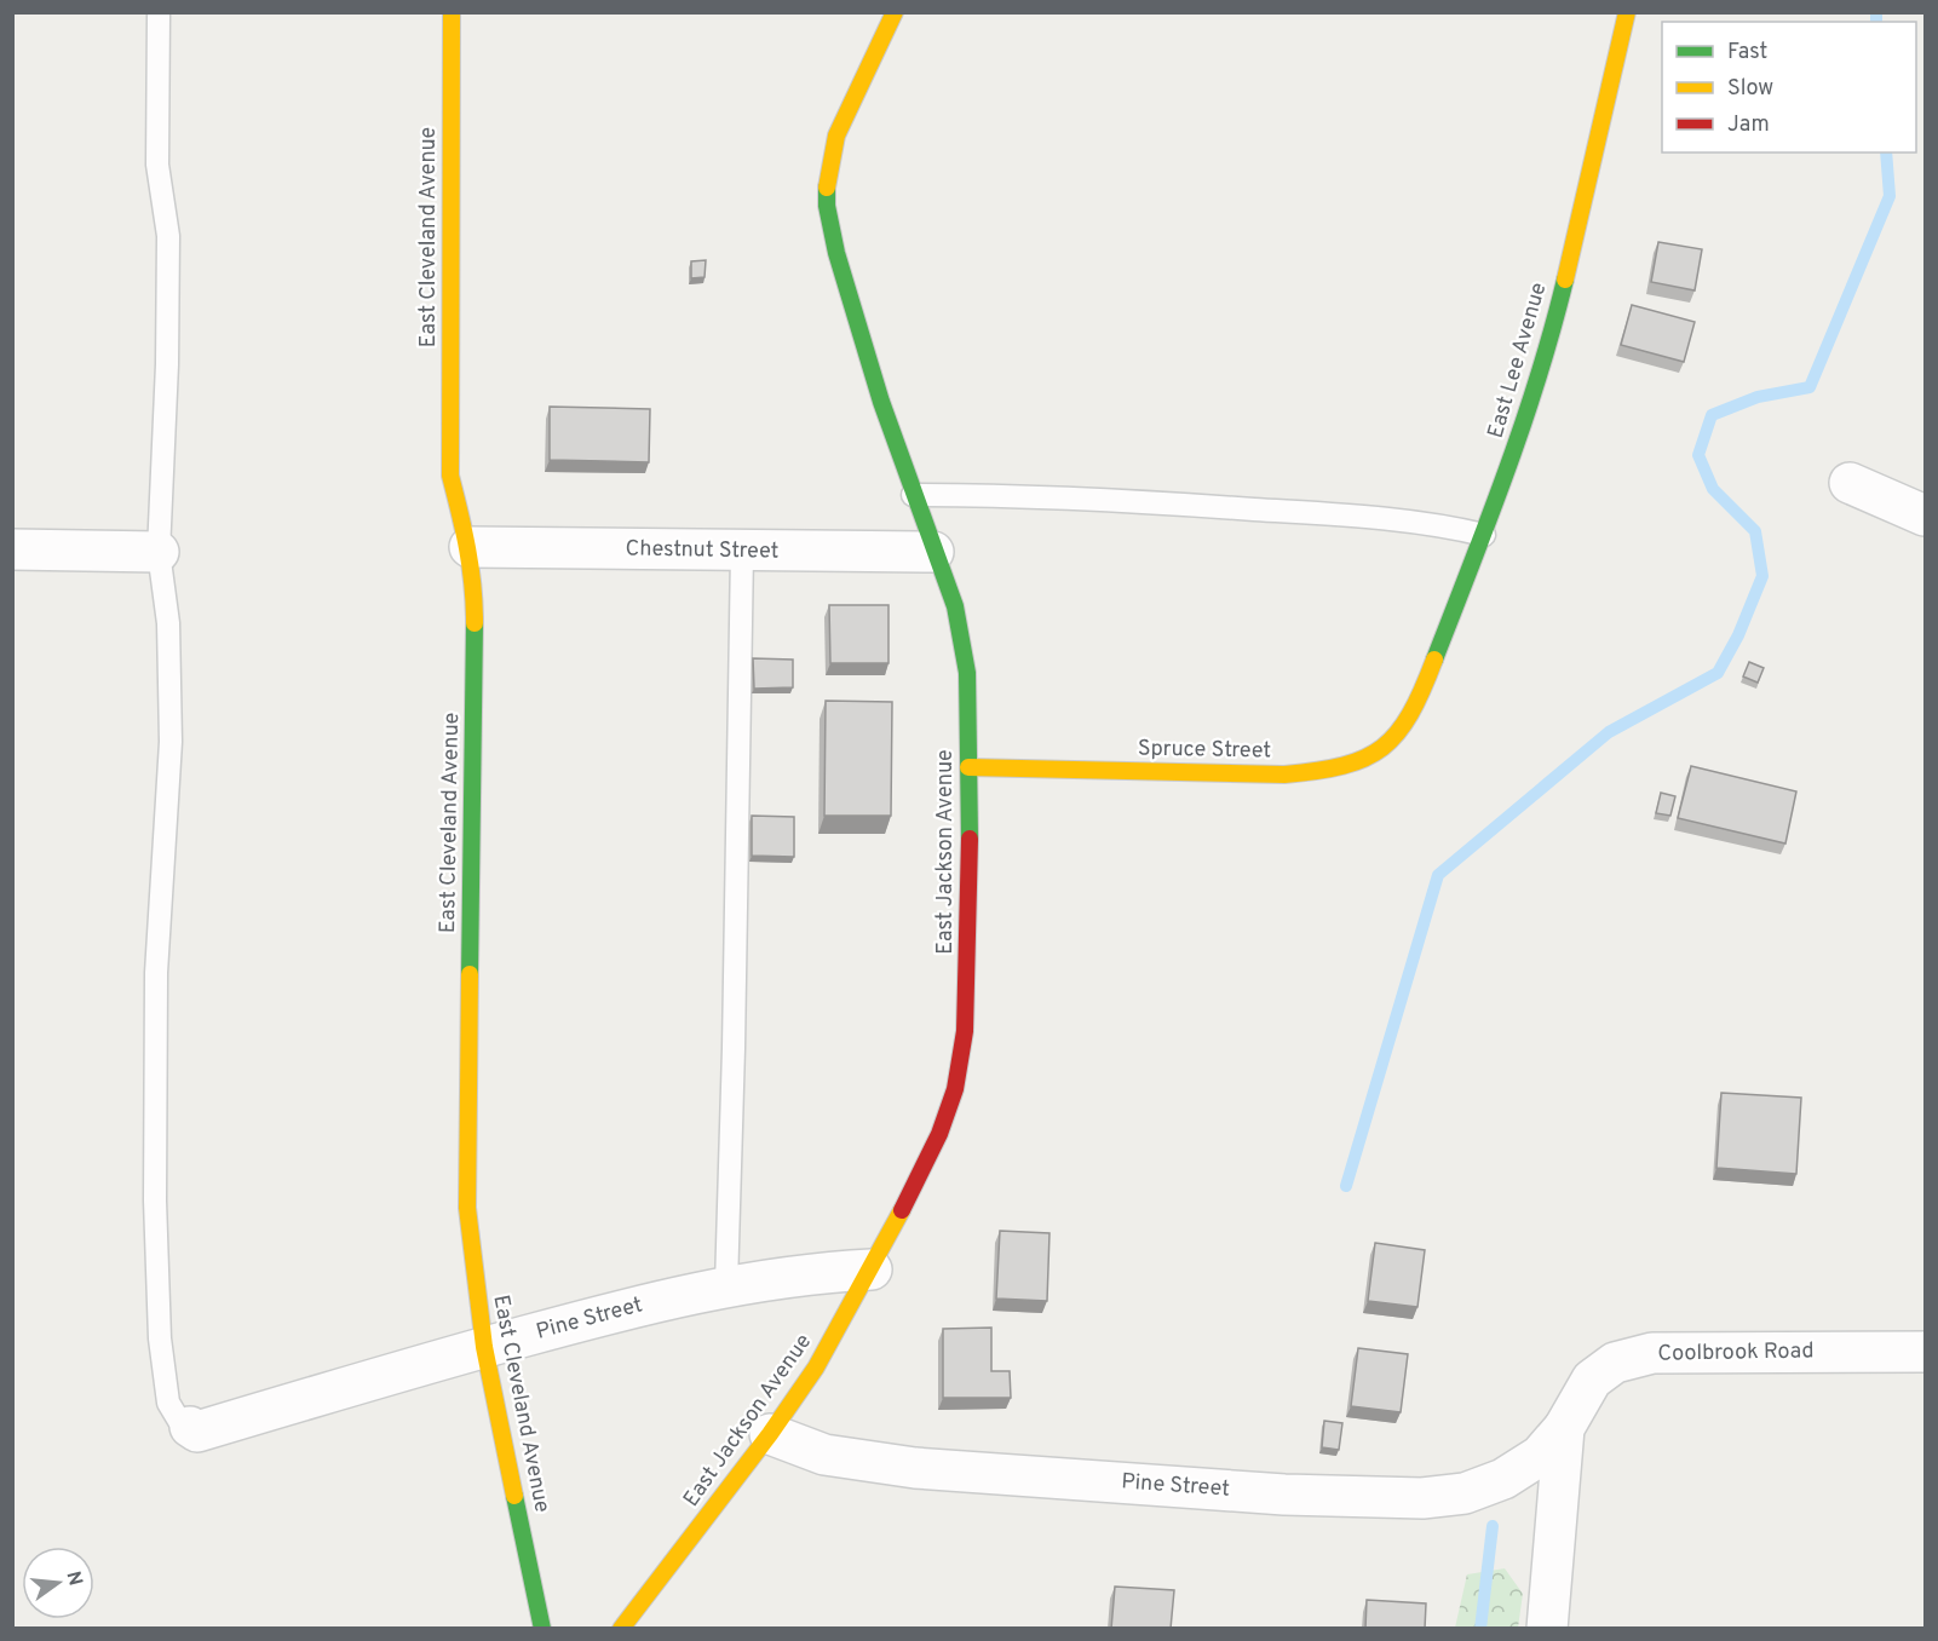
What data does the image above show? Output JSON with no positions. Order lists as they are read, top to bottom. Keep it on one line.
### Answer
{"streets":{"street":["East Cleveland Avenue","East Lee Avenue","Chestnut Street","Spruce Street","East Jackson Avenue","Pine Street","Coolbrook Road"]},"crossings":[["East Cleveland Avenue","Chestnut Street"],["East Cleveland Avenue","Pine Street"],["East Lee Avenue","Spruce Street"],["Chestnut Street","East Jackson Avenue"],["Spruce Street","East Jackson Avenue"],["East Jackson Avenue","Pine Street"],["Pine Street","Coolbrook Road"]],"legend":["Fast","Slow","Jam"],"north":"right"}
